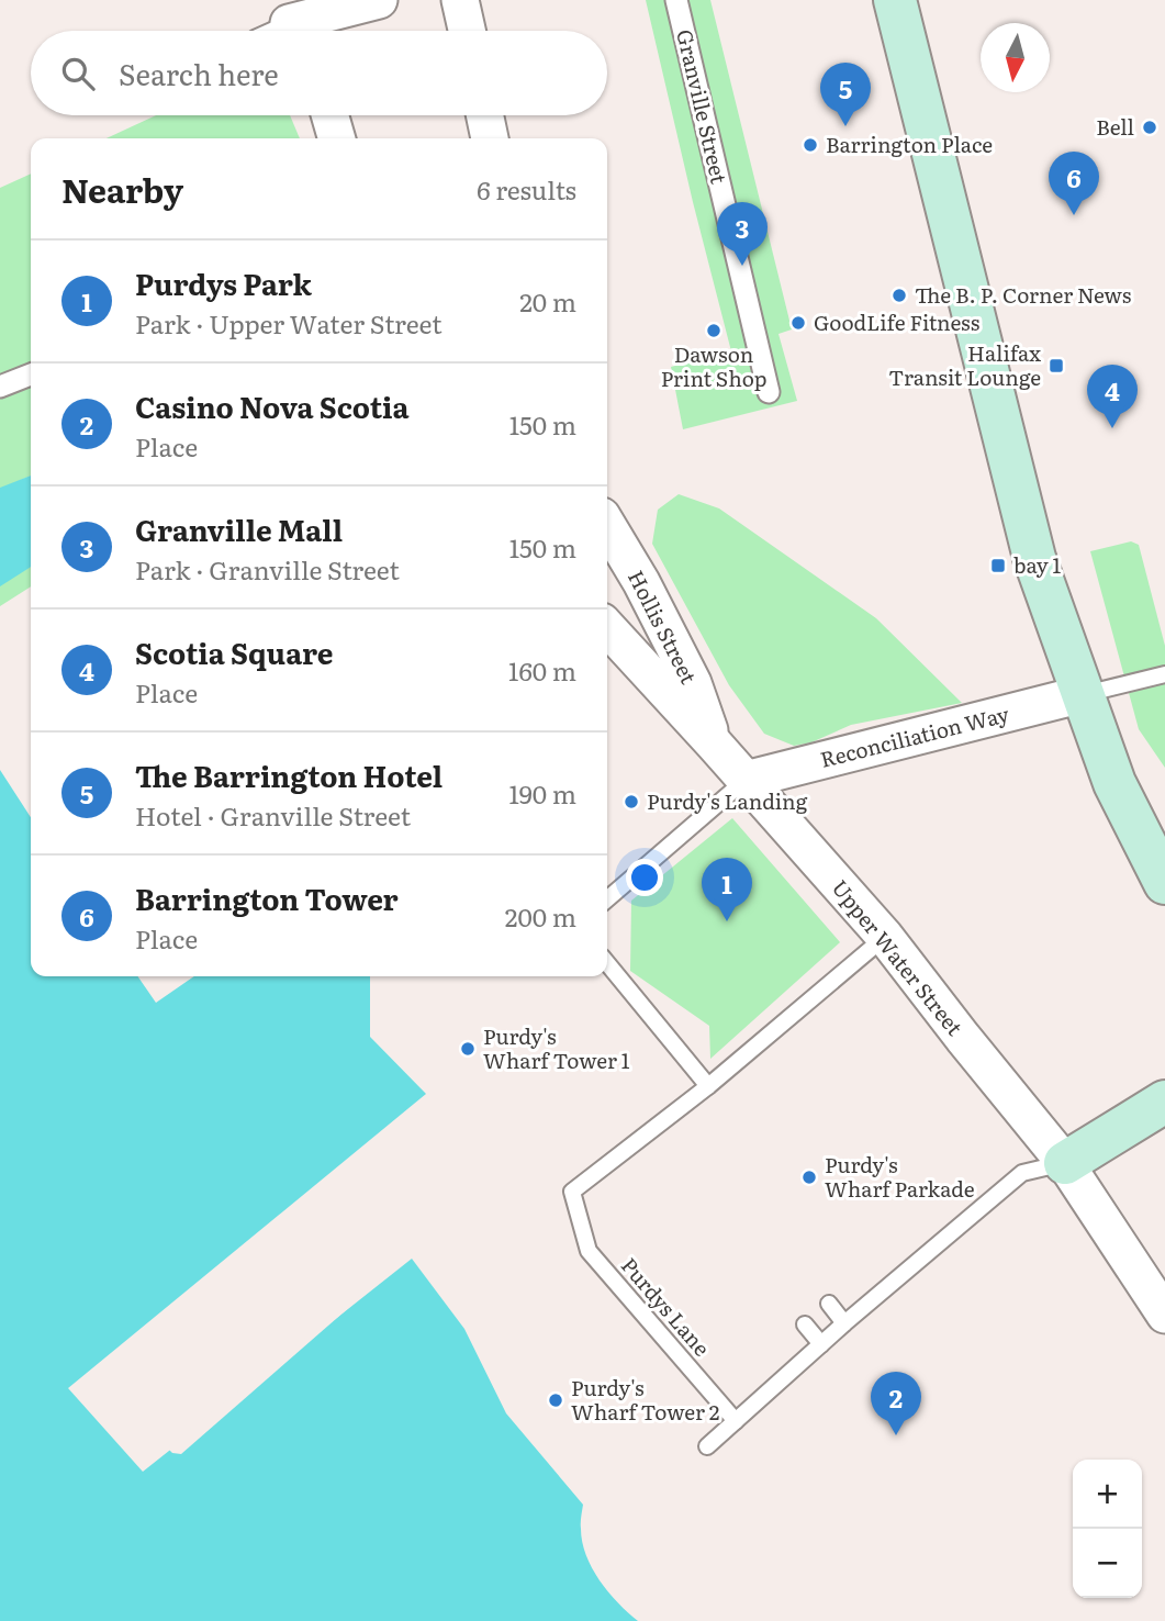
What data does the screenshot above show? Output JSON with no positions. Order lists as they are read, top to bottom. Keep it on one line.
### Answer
{"streets":{"street":["Granville Street","Hollis Street","Reconciliation Way","Upper Water Street"],"lane":["Purdys Lane"]},"crossings":[["Hollis Street","Upper Water Street"],["Reconciliation Way","Upper Water Street"],["Upper Water Street","Purdys Lane"]],"places":{"other":["Bell","Barrington Place","The B. P. Corner News","GoodLife Fitness","Dawson Print Shop","Purdy's Landing","Purdy's Wharf Tower 1","Purdy's Wharf Parkade","Purdy's Wharf Tower 2"],"transit":["Halifax Transit Lounge","bay 1"]},"north":"bottom","page":{"search":"Search here","pins":["5","6","3","4","1","2"],"heading":["Nearby","6 results"],"list":[{"mark":"1","name":"Purdys Park","note":"Park · Upper Water Street","value":"20 m"},{"mark":"2","name":"Casino Nova Scotia","note":"Place","value":"150 m"},{"mark":"3","name":"Granville Mall","note":"Park · Granville Street","value":"150 m"},{"mark":"4","name":"Scotia Square","note":"Place","value":"160 m"},{"mark":"5","name":"The Barrington Hotel","note":"Hotel · Granville Street","value":"190 m"},{"mark":"6","name":"Barrington Tower","note":"Place","value":"200 m"}],"map_buttons":["+","−"]}}
